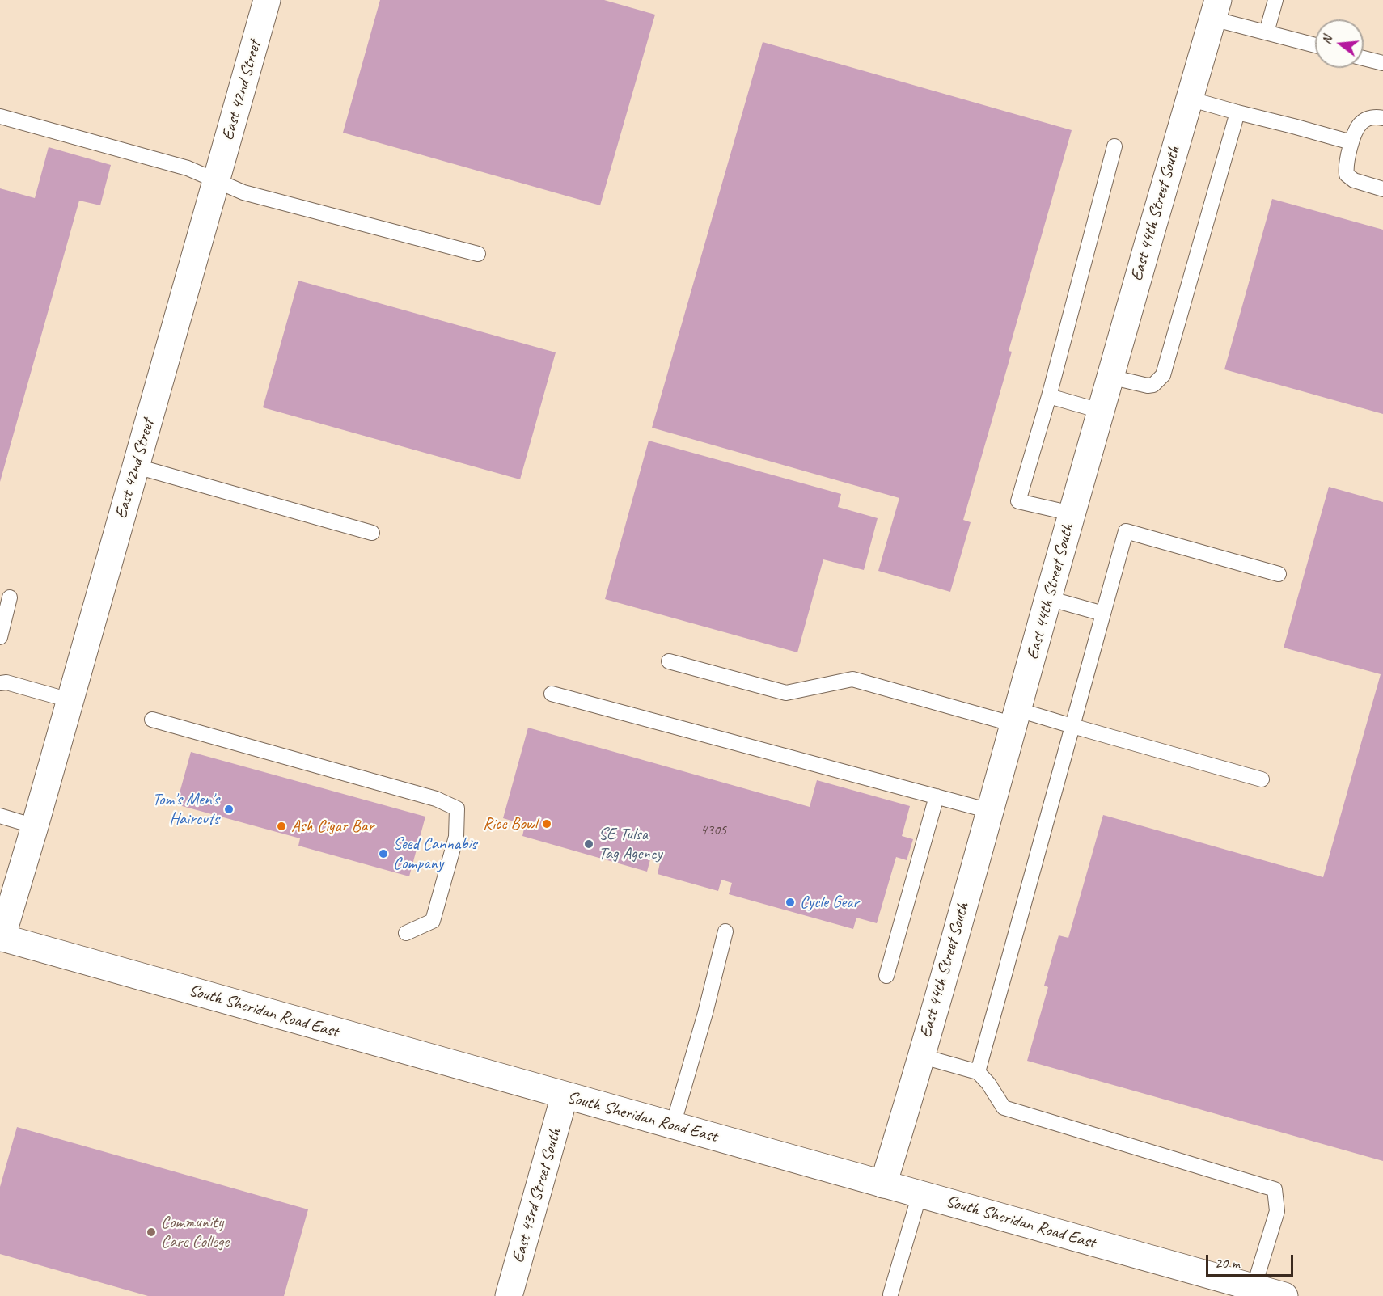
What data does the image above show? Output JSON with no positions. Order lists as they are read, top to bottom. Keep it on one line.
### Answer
{"streets":{"street":["East 42nd Street","East 44th Street South","South Sheridan Road East","East 43rd Street South"]},"crossings":[["East 42nd Street","South Sheridan Road East"],["East 44th Street South","South Sheridan Road East"],["South Sheridan Road East","East 43rd Street South"]],"places":["Tom's Men's Haircuts","Rice Bowl","Ash Cigar Bar","SE Tulsa Tag Agency","Seed Cannabis Company","Cycle Gear","Community Care College"],"house_numbers":["4305"],"scale_bar":"20 m","north":"left"}
